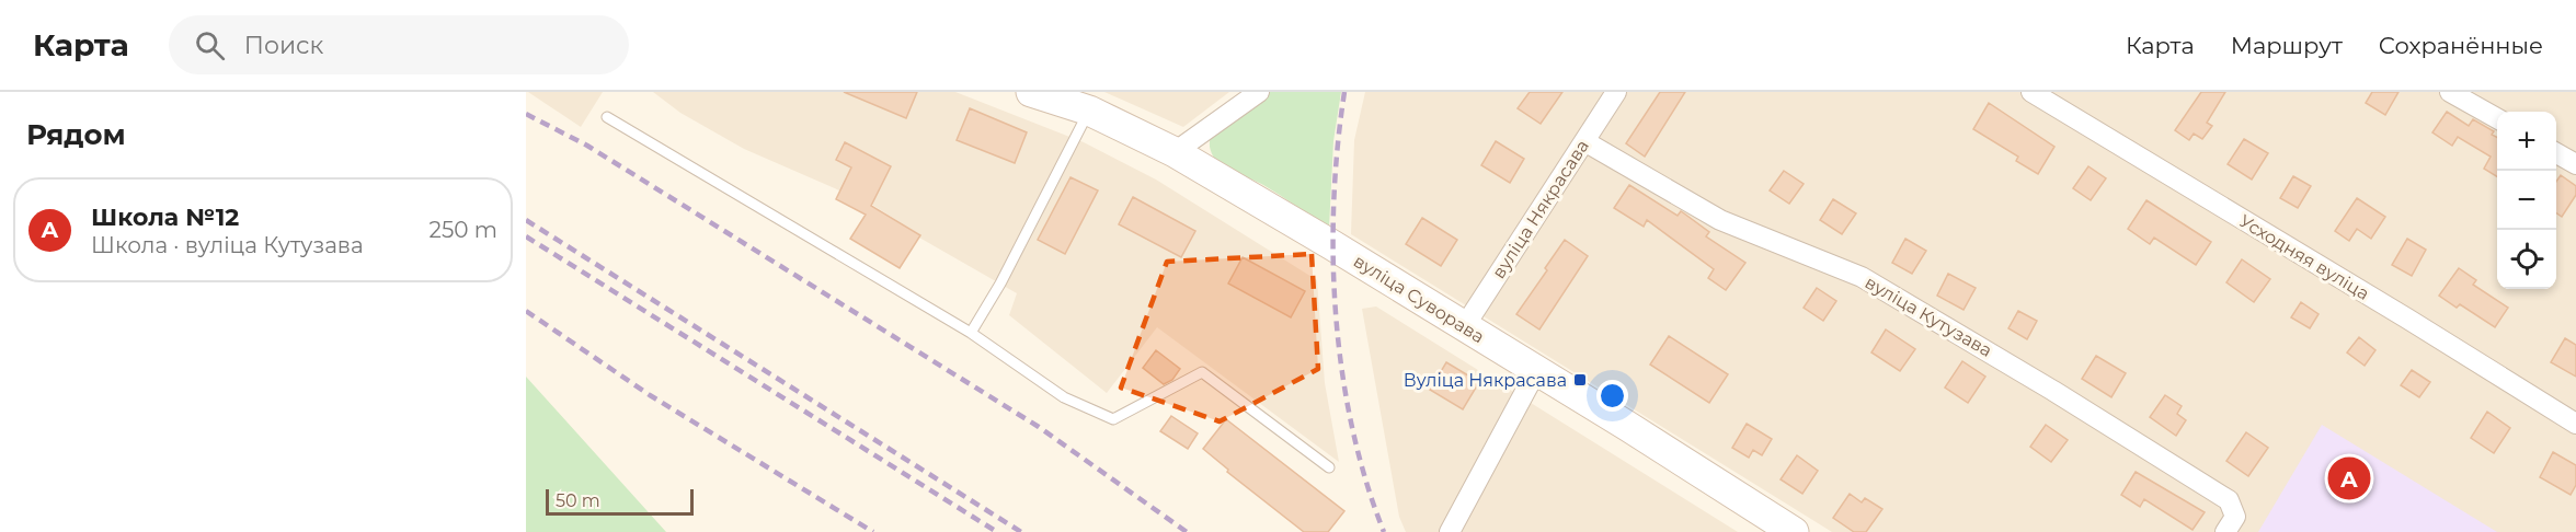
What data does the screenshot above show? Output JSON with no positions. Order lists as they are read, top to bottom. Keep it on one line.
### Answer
{"streets":{"street":["вуліца Някрасава","Усходняя вуліца","вуліца Суворава","вуліца Кутузава"]},"crossings":[["вуліца Някрасава","вуліца Суворава"],["вуліца Някрасава","вуліца Кутузава"]],"places":{"transit":["Вуліца Някрасава"]},"scale_bar":"50 m","page":{"header":"Карта","search":"Поиск","nav":["Карта","Маршрут","Сохранённые"],"heading":"Рядом","map_buttons":["+","−"],"list":[{"mark":"A","name":"Школа №12","note":"Школа · вуліца Кутузава","value":"250 m"}],"pins":"A","scale":"50 m"}}
